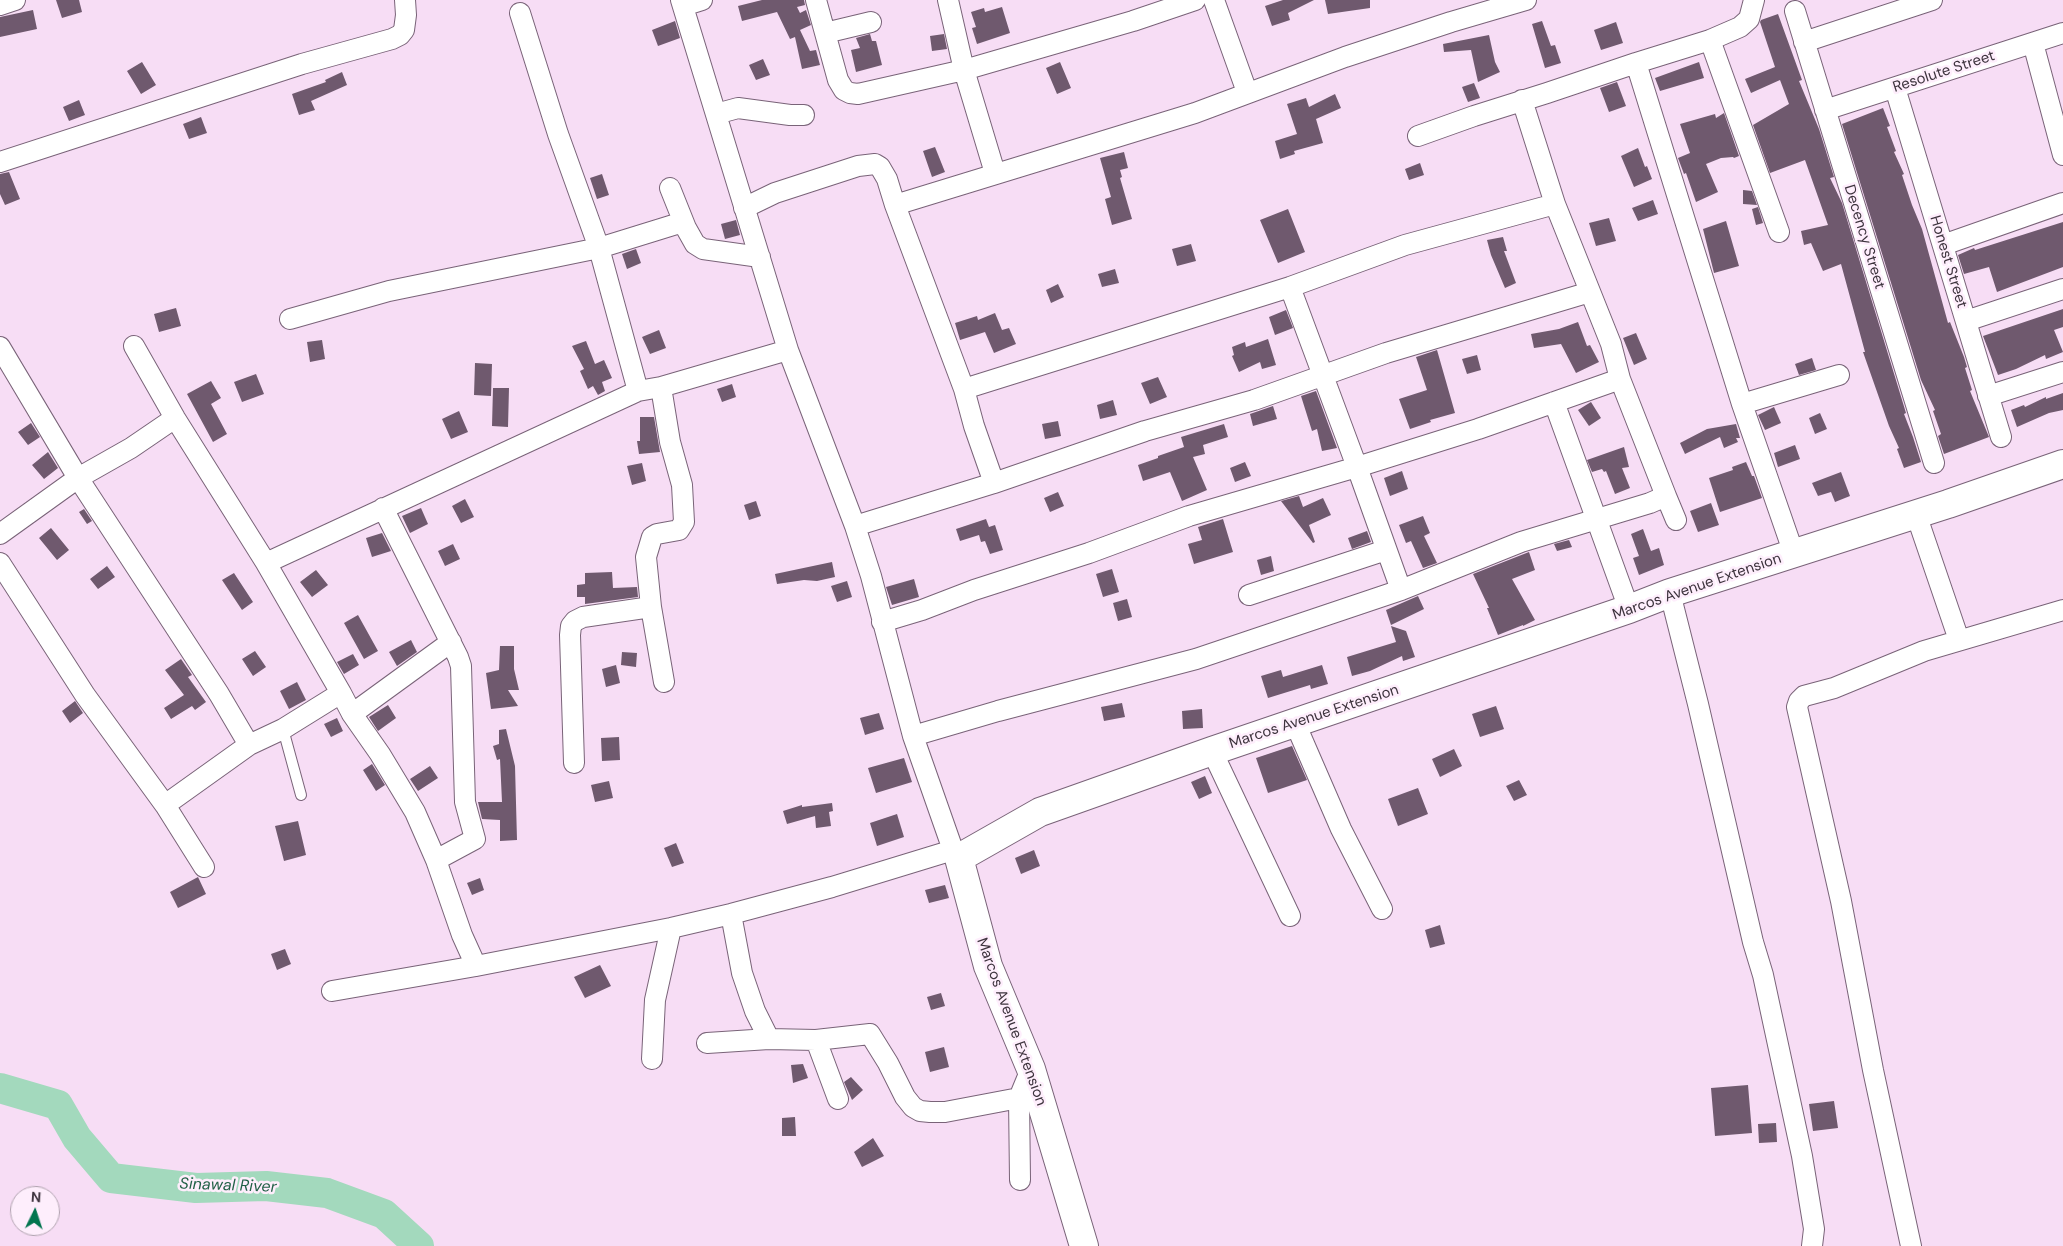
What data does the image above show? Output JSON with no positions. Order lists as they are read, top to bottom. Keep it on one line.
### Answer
{"streets":{"street":["Resolute Street","Decency Street","Honest Street","Marcos Avenue Extension"]},"crossings":[["Resolute Street","Decency Street"],["Resolute Street","Honest Street"]],"water":["Sinawal River"],"north":"top"}
